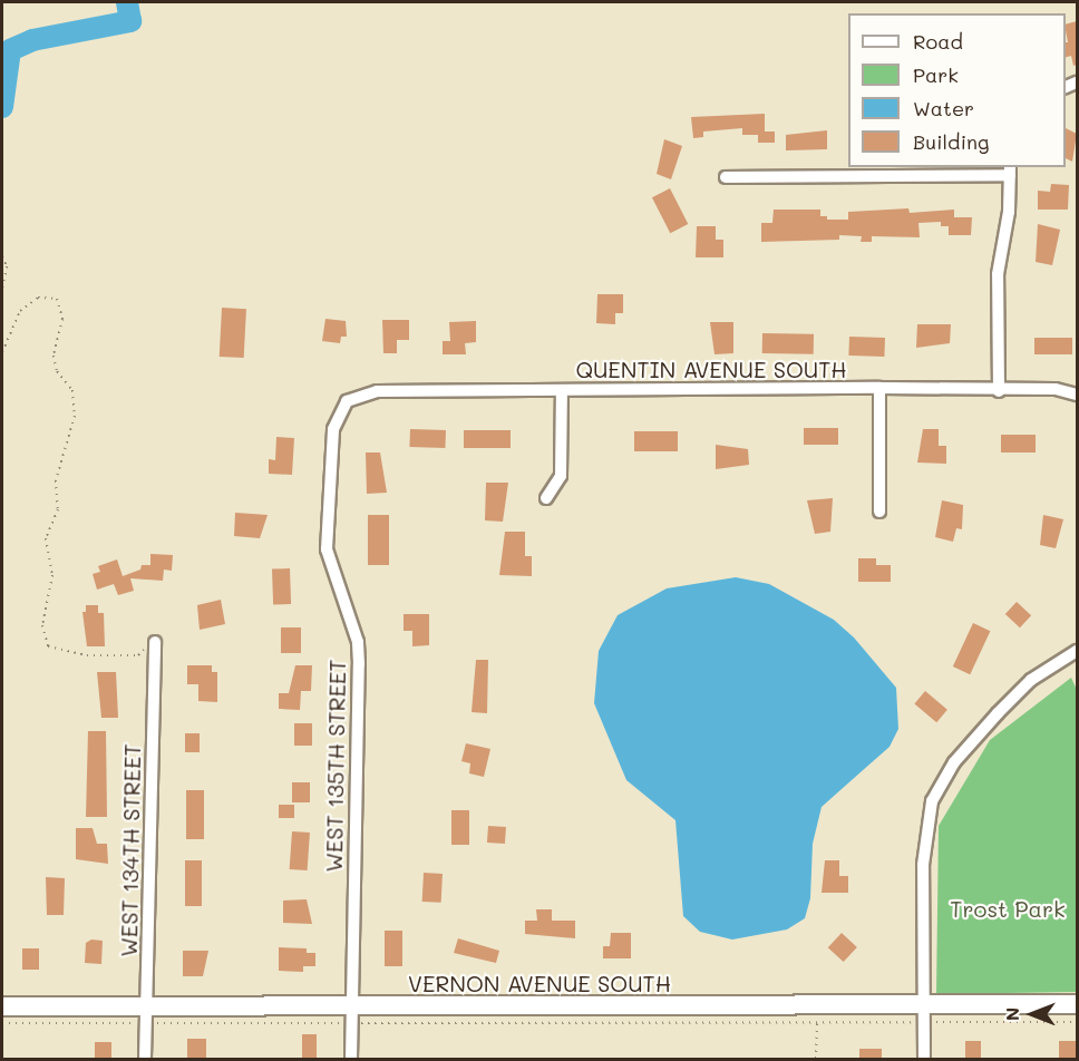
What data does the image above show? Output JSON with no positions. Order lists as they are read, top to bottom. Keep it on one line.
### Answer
{"streets":{"street":["QUENTIN AVENUE SOUTH","WEST 135TH STREET","WEST 134TH STREET","VERNON AVENUE SOUTH"]},"crossings":[["QUENTIN AVENUE SOUTH","WEST 135TH STREET"],["WEST 135TH STREET","VERNON AVENUE SOUTH"],["WEST 134TH STREET","VERNON AVENUE SOUTH"]],"parks":["Trost Park"],"legend":["Road","Park","Water","Building"],"north":"left"}
